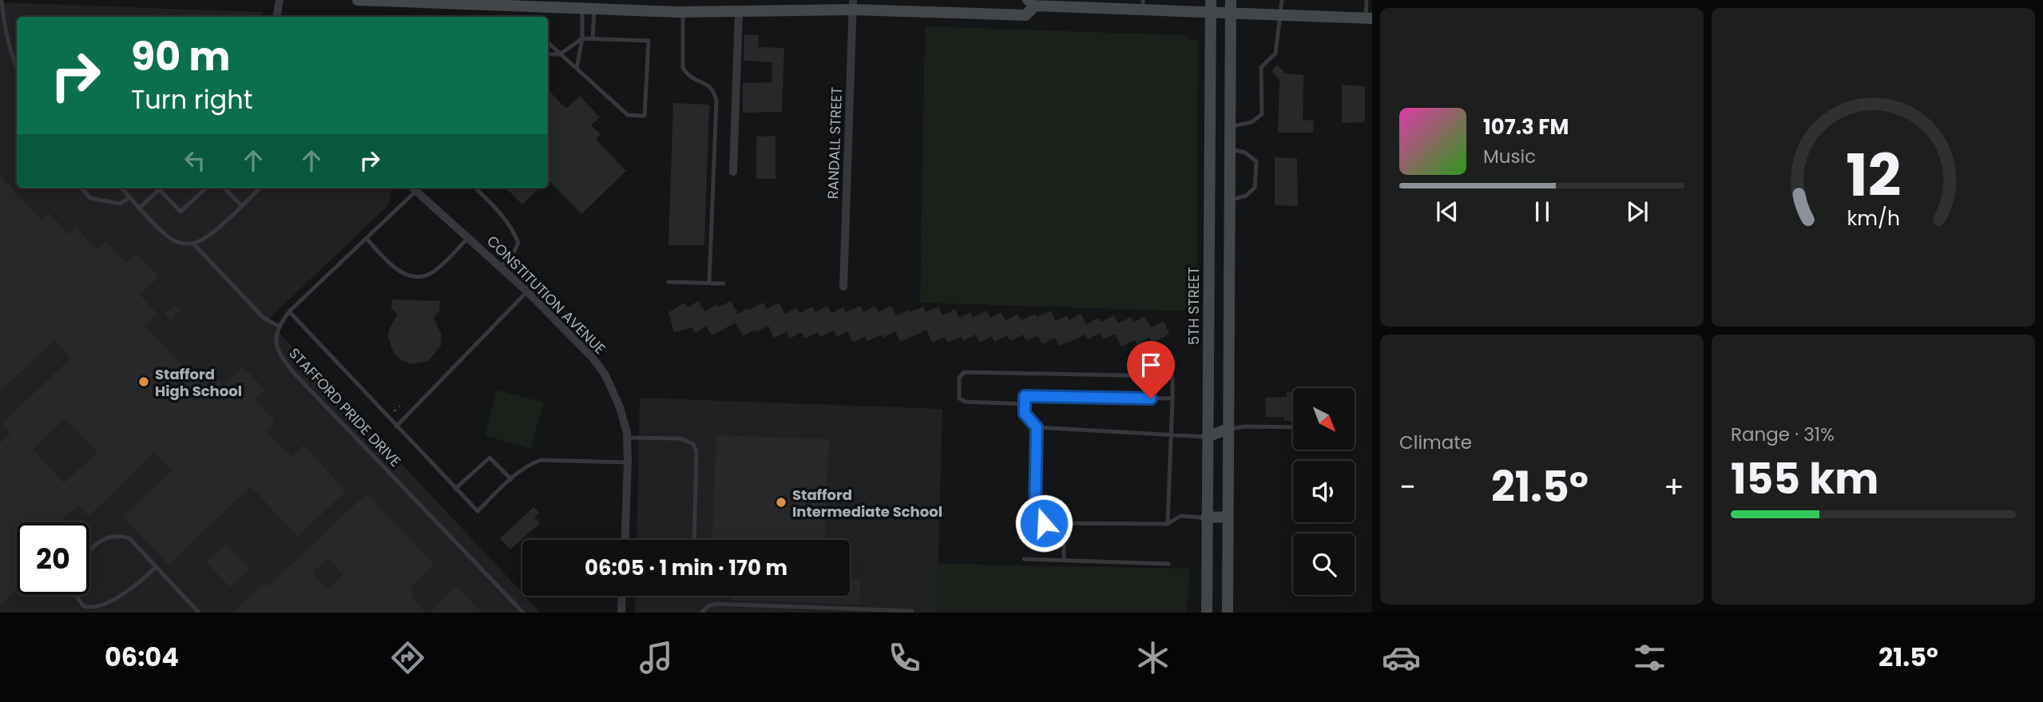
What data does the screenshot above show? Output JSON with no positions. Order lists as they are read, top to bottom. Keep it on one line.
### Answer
{"streets":{"main road":["5TH STREET"],"street":["RANDALL STREET","CONSTITUTION AVENUE"],"lane":["STAFFORD PRIDE DRIVE"]},"places":["Stafford High School","Stafford Intermediate School"],"north":"bottom right","page":{"turn":["90 m","Turn right"],"song":["107.3 FM","Music"],"tile":["Climate",["Range · 31%","155 km"]],"heat":["−","21.5°","+"],"limit":"20","trip":"06:05 · 1 min · 170 m","tabs":["06:04","21.5°"],"gauge":["12","km/h"]}}
